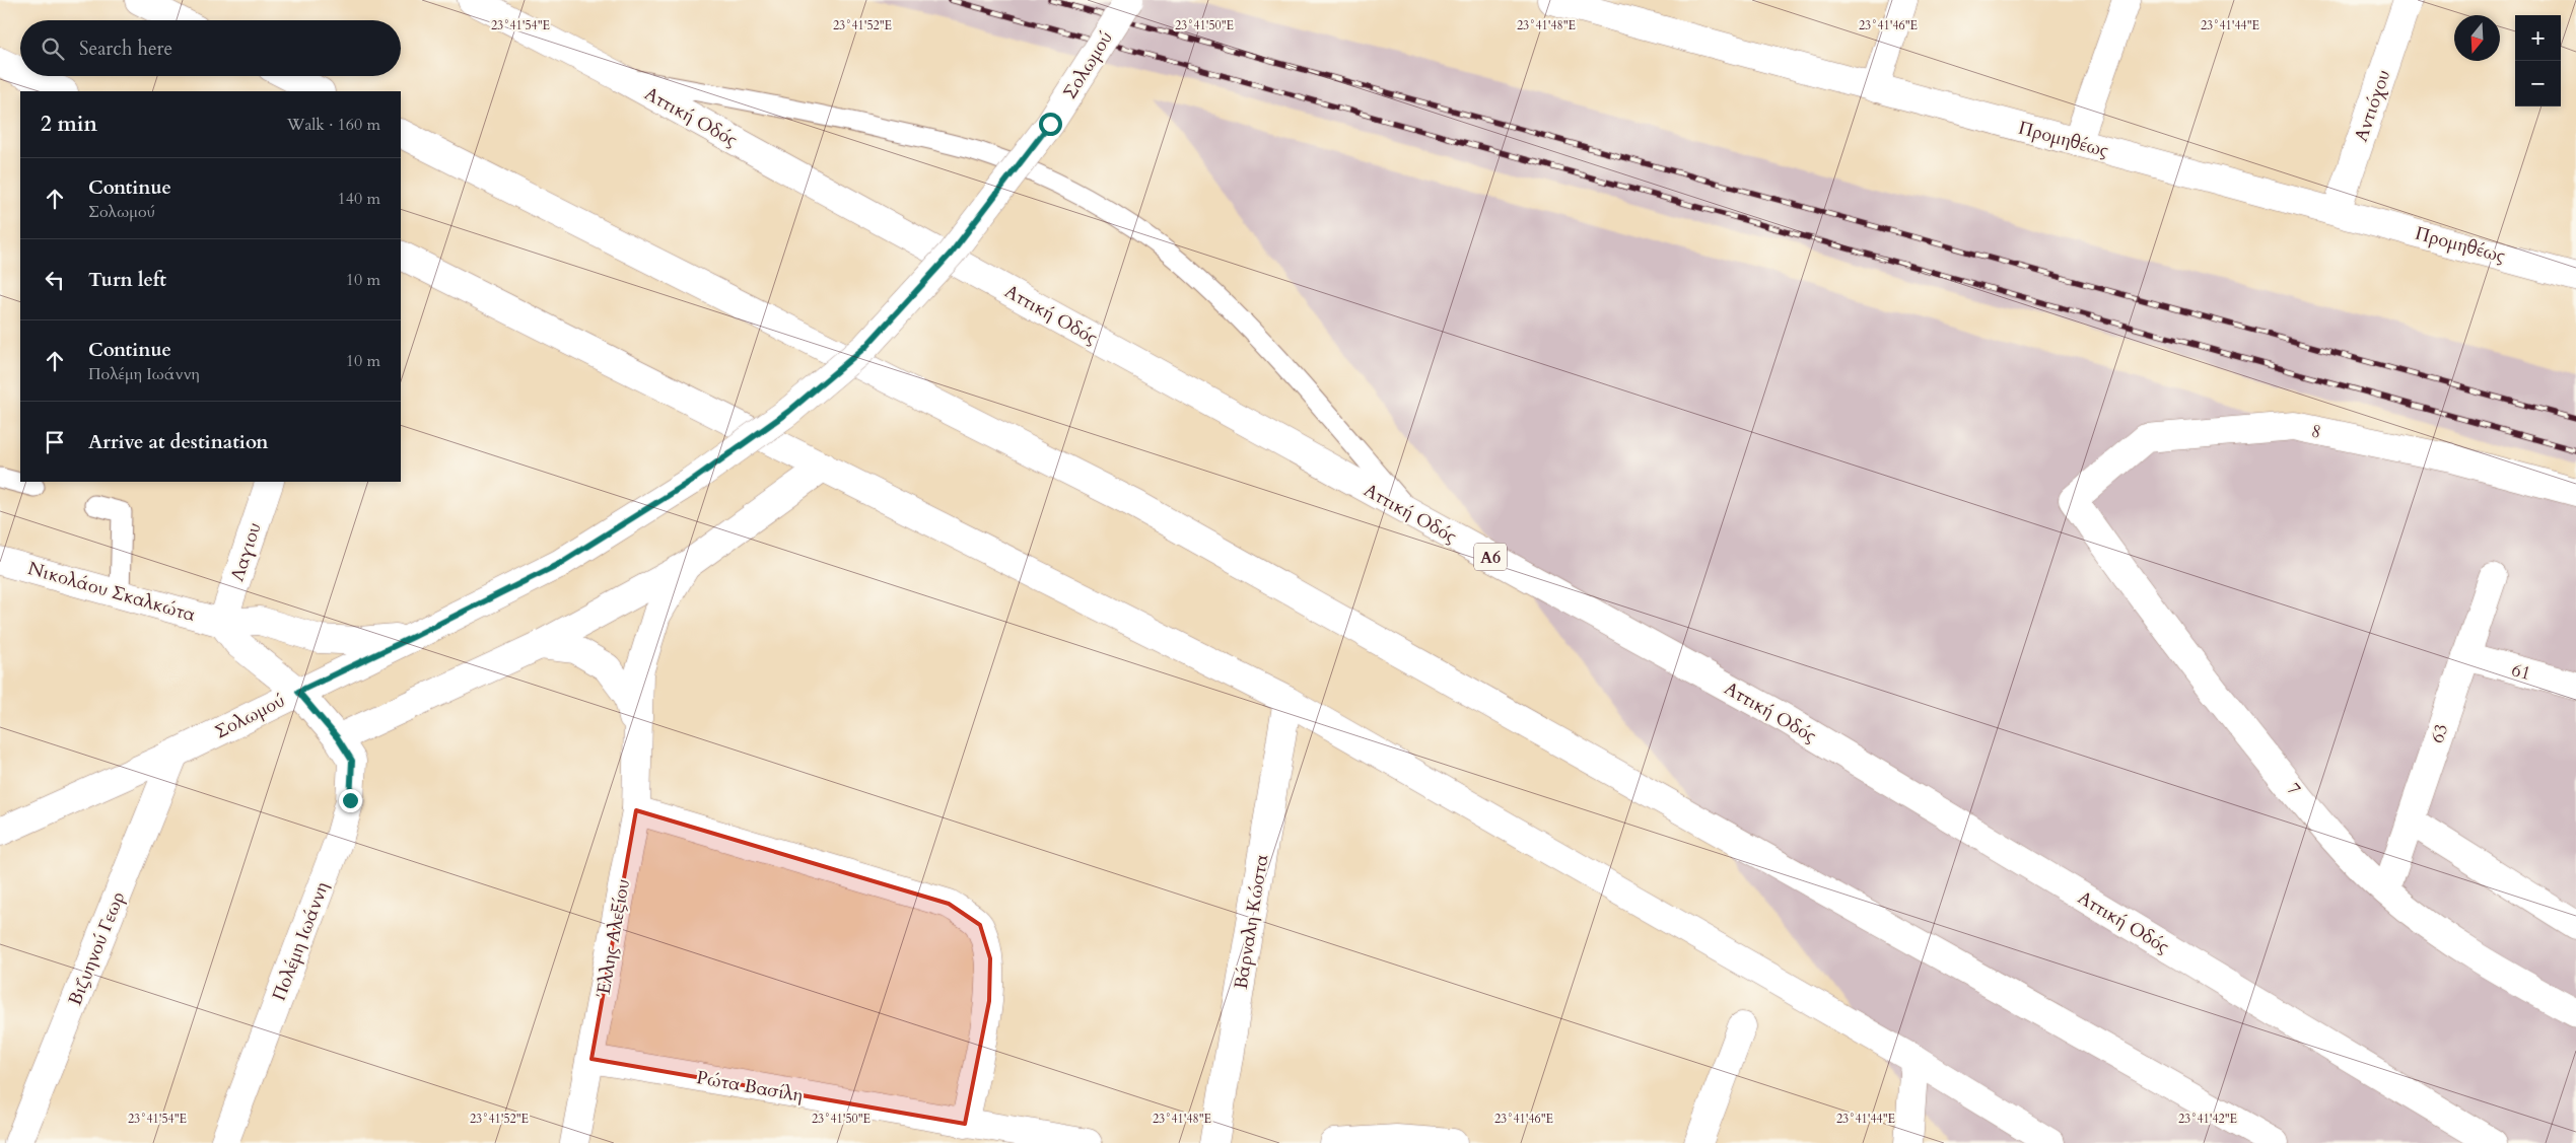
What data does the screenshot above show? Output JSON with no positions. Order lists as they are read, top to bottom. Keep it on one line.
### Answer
{"streets":{"main road":["Σολωμού","Αντιόχου","Αττική Οδός","Προμηθέως","8","Λαγιου","Α6","Νικολάου Σκαλκώτα","61","63","7","Βάρναλη Κώστα","Έλλης Αλεξίου","Πολέμη Ιωάννη","Βιζυηνού Γεωρ","Ρώτα Βασίλη"]},"crossings":[["Σολωμού","Νικολάου Σκαλκώτα"],["Σολωμού","Πολέμη Ιωάννη"],["Σολωμού","Βιζυηνού Γεωρ"],["Αντιόχου","Προμηθέως"],["8","7"],["Λαγιου","Νικολάου Σκαλκώτα"],["61","63"],["63","7"],["Έλλης Αλεξίου","Ρώτα Βασίλη"]],"north":"bottom","page":{"map_buttons":["+","−"],"search":"Search here","heading":["2 min","Walk · 160 m"],"list":[["Continue","Σολωμού","140 m"],["Turn left","10 m"],["Continue","Πολέμη Ιωάννη","10 m"],"Arrive at destination"]},"coordinates":["23°41'54\"E","23°41'52\"E","23°41'50\"E","23°41'48\"E","23°41'46\"E","23°41'44\"E","23°41'42\"E"]}
